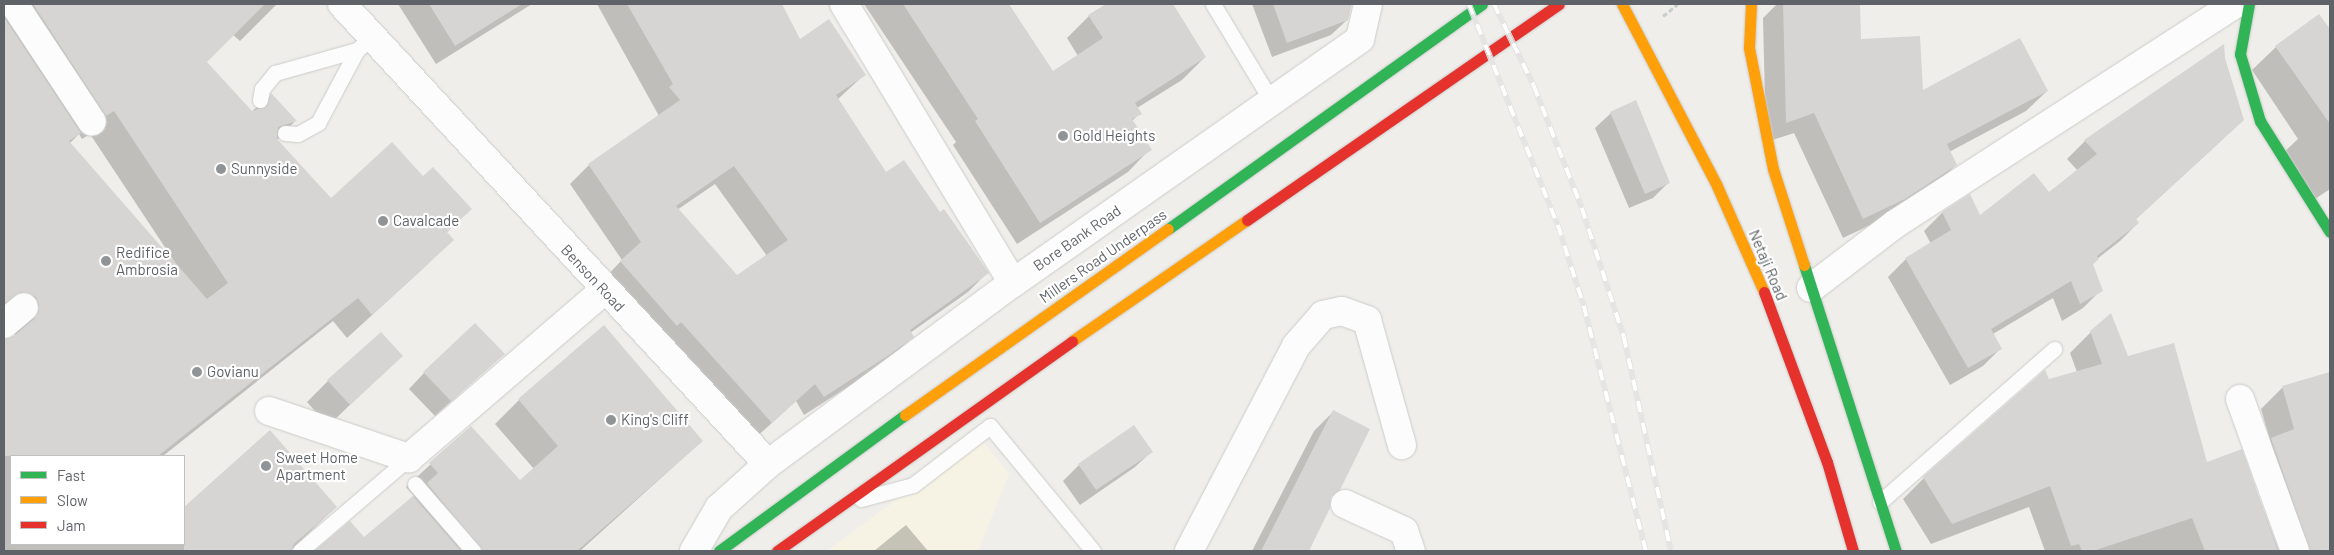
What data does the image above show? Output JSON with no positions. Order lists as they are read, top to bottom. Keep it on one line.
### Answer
{"streets":{"main road":["Millers Road Underpass","Netaji Road"],"street":["Bore Bank Road","Benson Road"]},"crossings":[["Bore Bank Road","Benson Road"]],"places":["Gold Heights","Sunnyside","Cavalcade","Redifice Ambrosia","Govianu","King's Cliff","Sweet Home Apartment"],"legend":["Fast","Slow","Jam"]}
